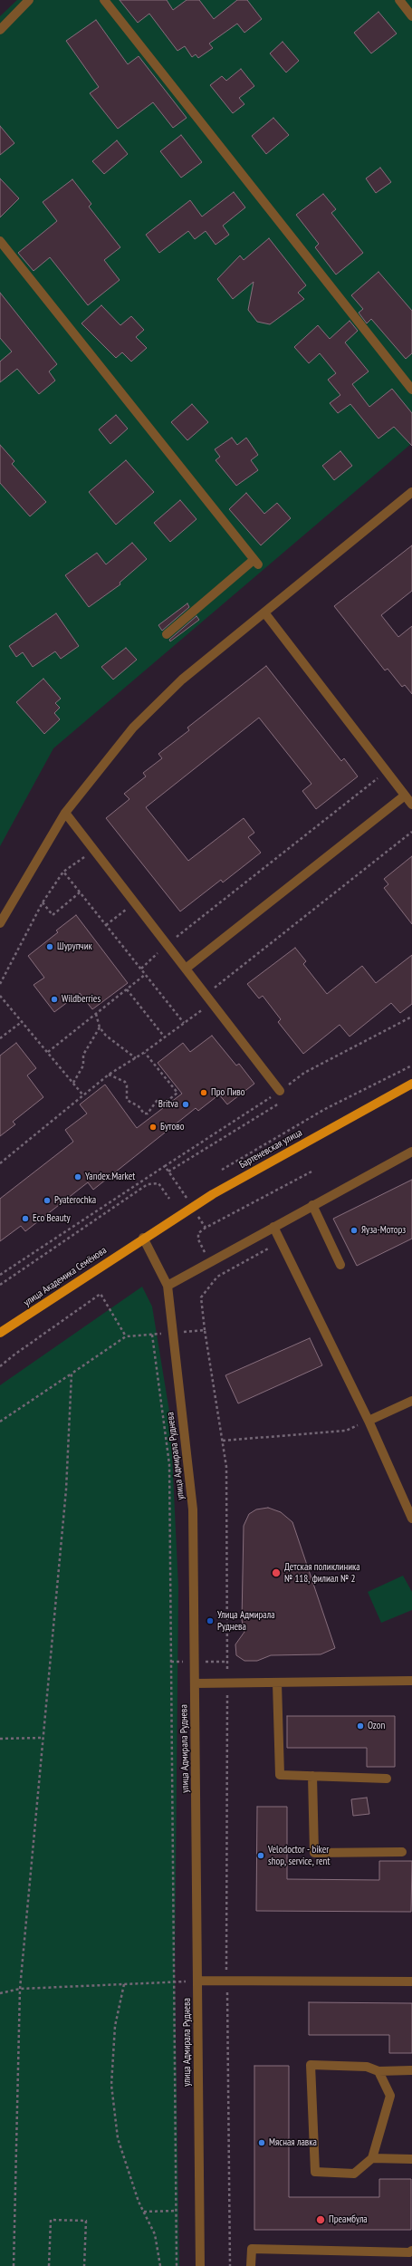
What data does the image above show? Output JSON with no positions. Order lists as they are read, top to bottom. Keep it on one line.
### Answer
{"streets":{"main road":["Бартеневская улица","улица Академика Семёнова"],"street":["улица Адмирала Руднева"]},"crossings":[["Бартеневская улица","улица Академика Семёнова"],["Бартеневская улица","улица Адмирала Руднева"],["улица Академика Семёнова","улица Адмирала Руднева"]],"places":["Шурупчик","Wildberries","Про Пиво","Britva","Бутово","Yandex.Market","Pyaterochka","Eco Beauty","Яуза-Моторз","Детская поликлиника № 118, филиал № 2","Улица Адмирала Руднева","Ozon","Velodoctor - biker shop, service, rent","Мясная лавка","Преамбула"]}
